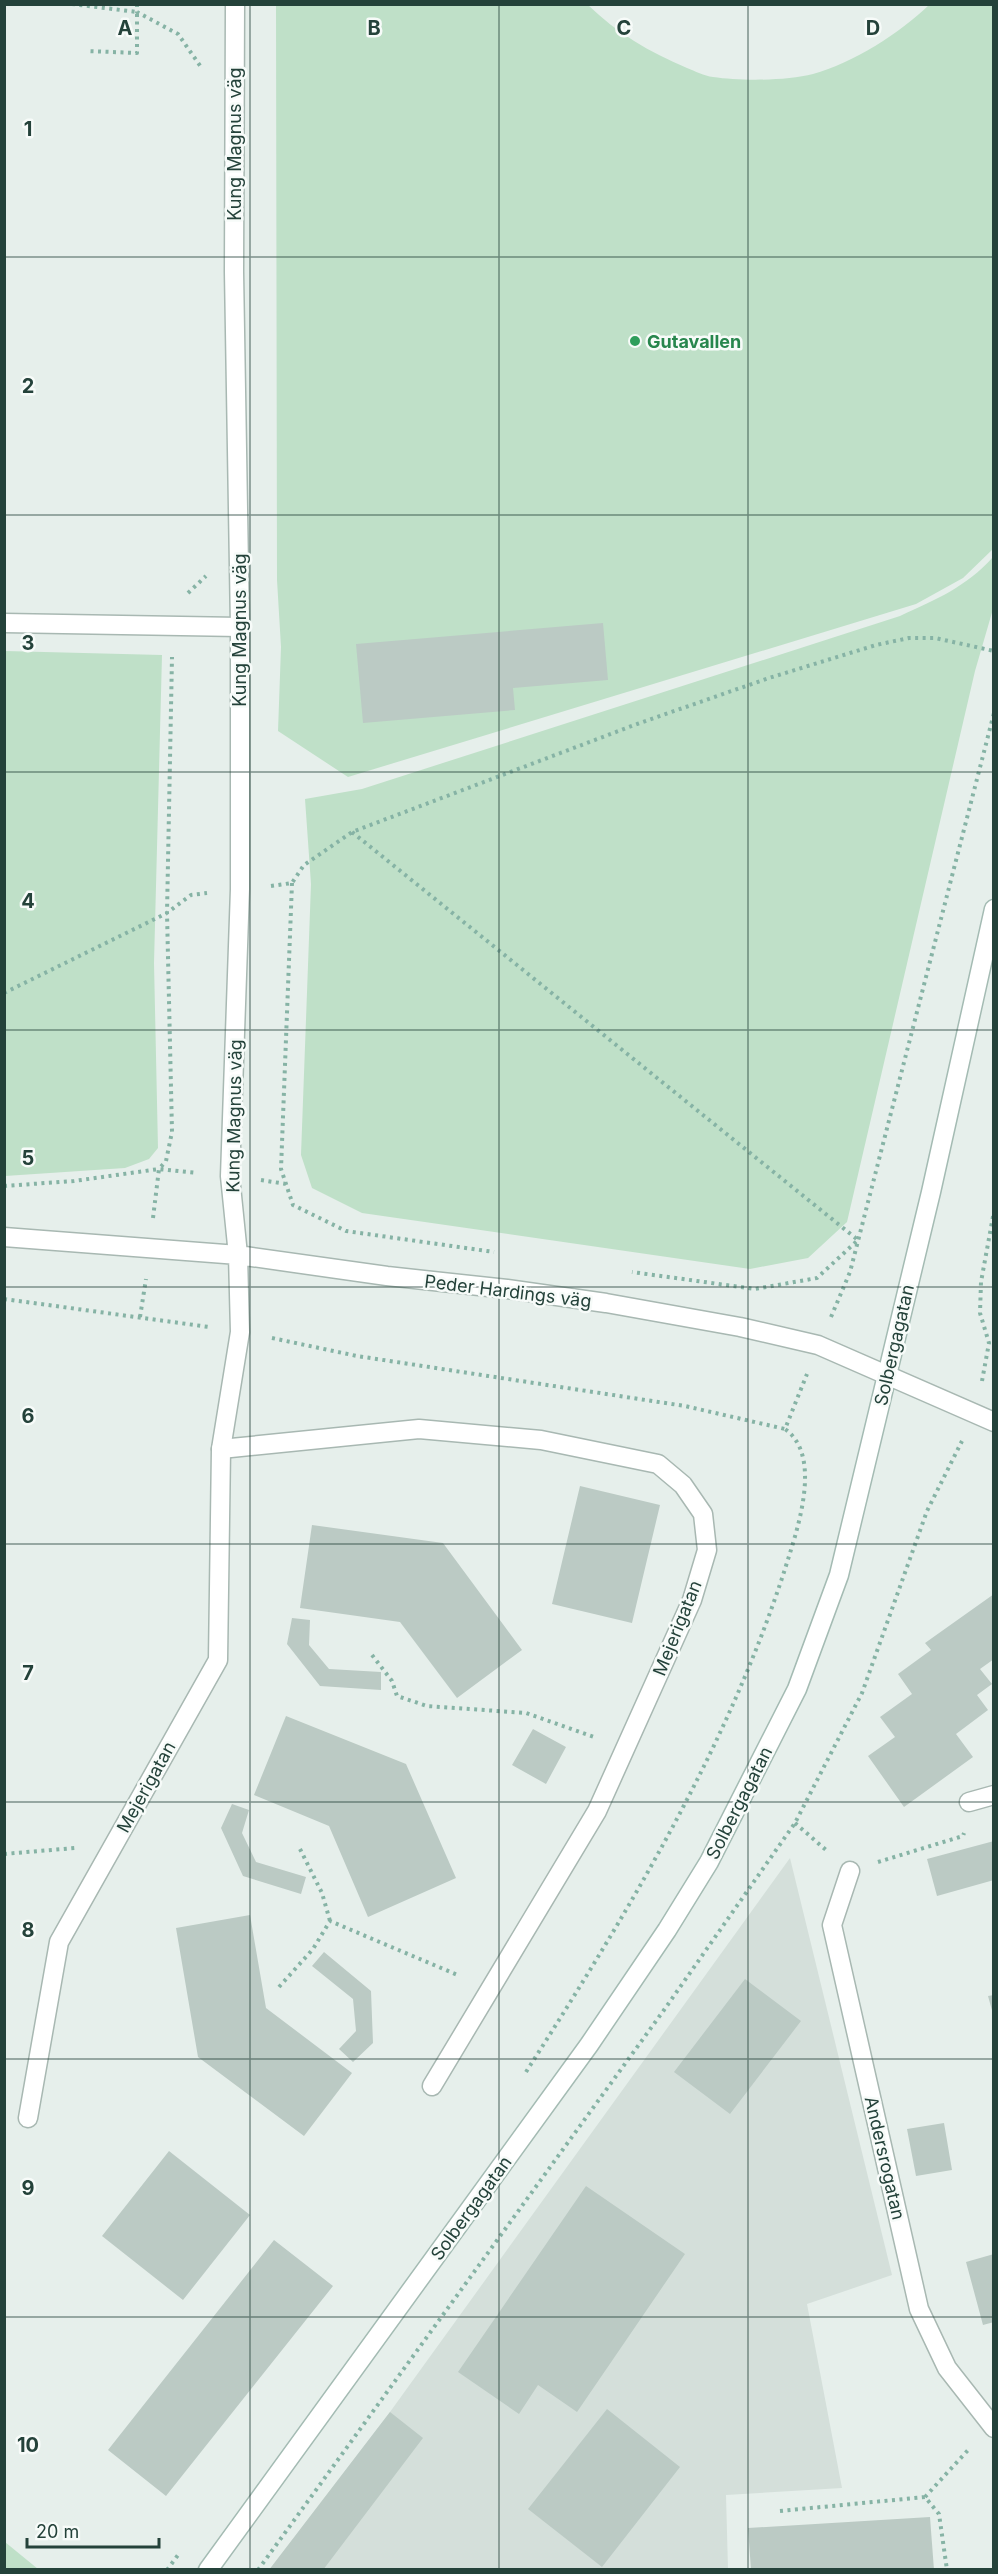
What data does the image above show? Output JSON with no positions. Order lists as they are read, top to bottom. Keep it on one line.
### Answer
{"streets":{"street":["Kung Magnus väg","Peder Hardings väg","Solbergagatan","Mejerigatan","Andersrogatan"]},"crossings":[["Kung Magnus väg","Peder Hardings väg"],["Kung Magnus väg","Mejerigatan"],["Peder Hardings väg","Solbergagatan"],["Peder Hardings väg","Mejerigatan"]],"places":["Gutavallen"],"scale_bar":"20 m","grid":{"columns":["A","B","C","D"],"rows":["1","2","3","4","5","6","7","8","9","10"]}}
